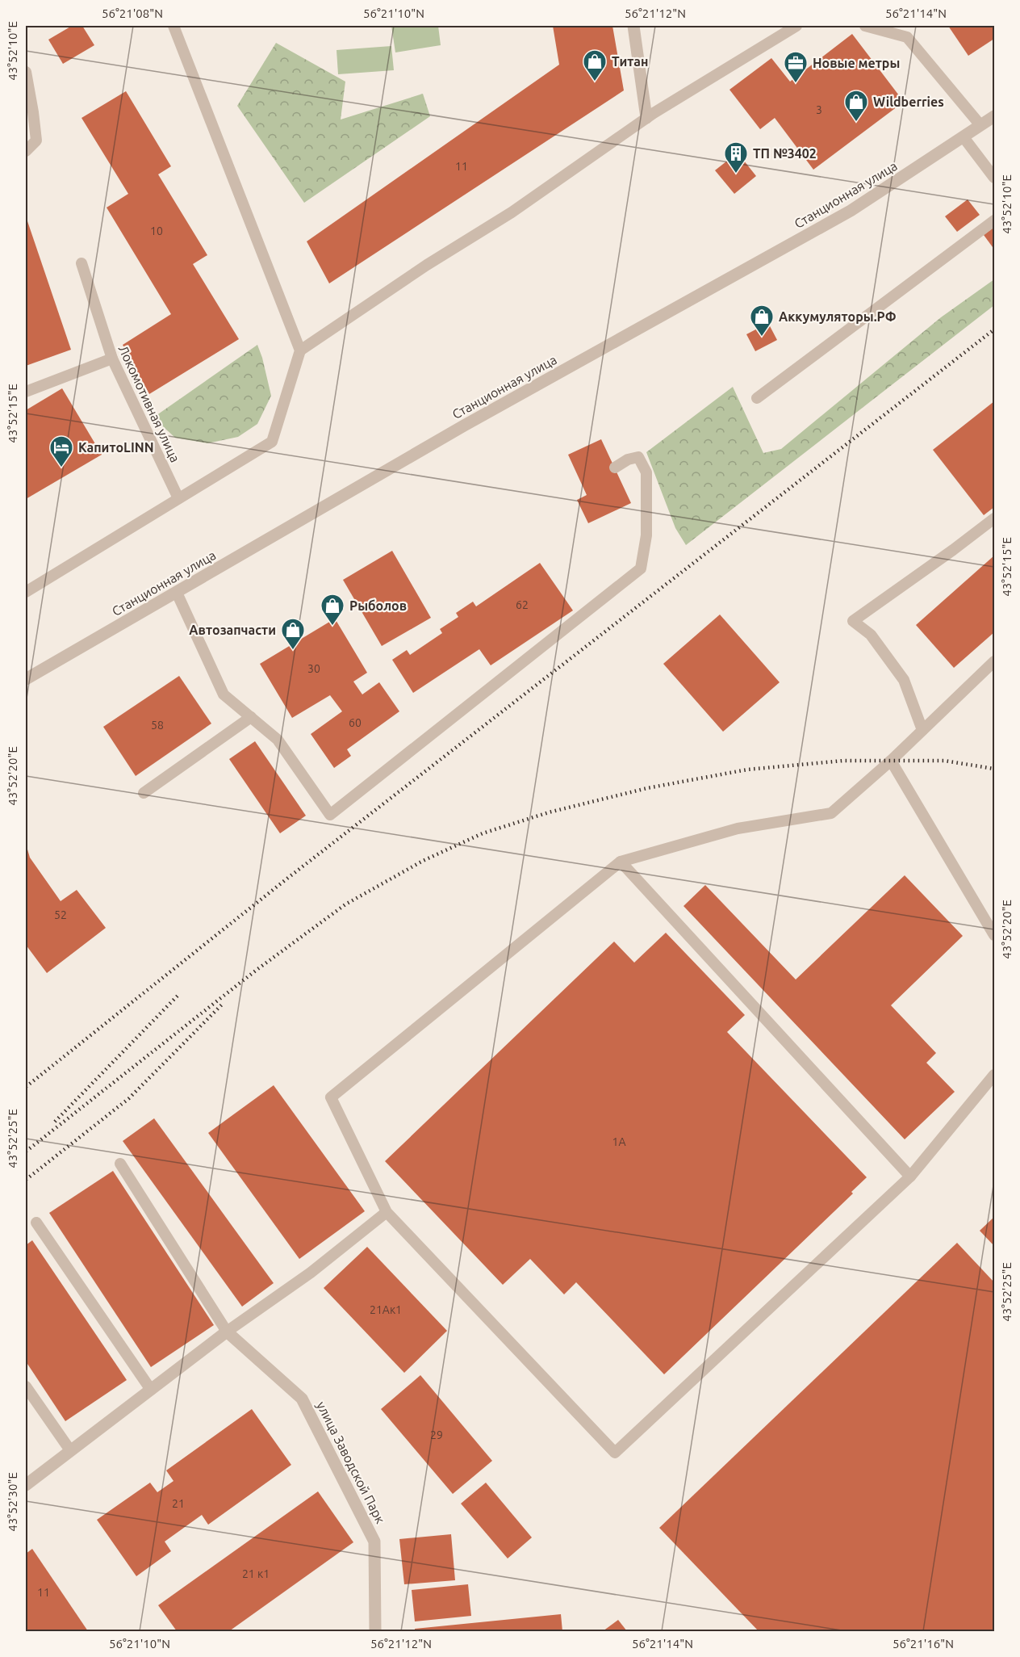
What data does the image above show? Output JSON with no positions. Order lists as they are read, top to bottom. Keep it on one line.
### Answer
{"streets":{"street":["Станционная улица","улица Заводской Парк"],"lane":["Локомотивная улица"]},"places":{"shop":["Титан","Wildberries","Аккумуляторы.РФ","Рыболов","Автозапчасти"],"office":["Новые метры"],"building":["ТП №3402"],"hotel":["КапитоLINN"]},"house_numbers":["3","11","10","62","30","60","58","52","1А","21Ак1","29","21","21 к1","11"],"coordinates":["56°21'08\"N","56°21'10\"N","56°21'12\"N","56°21'14\"N","43°52'10\"E","43°52'15\"E","43°52'20\"E","43°52'25\"E","43°52'30\"E","56°21'16\"N"]}
